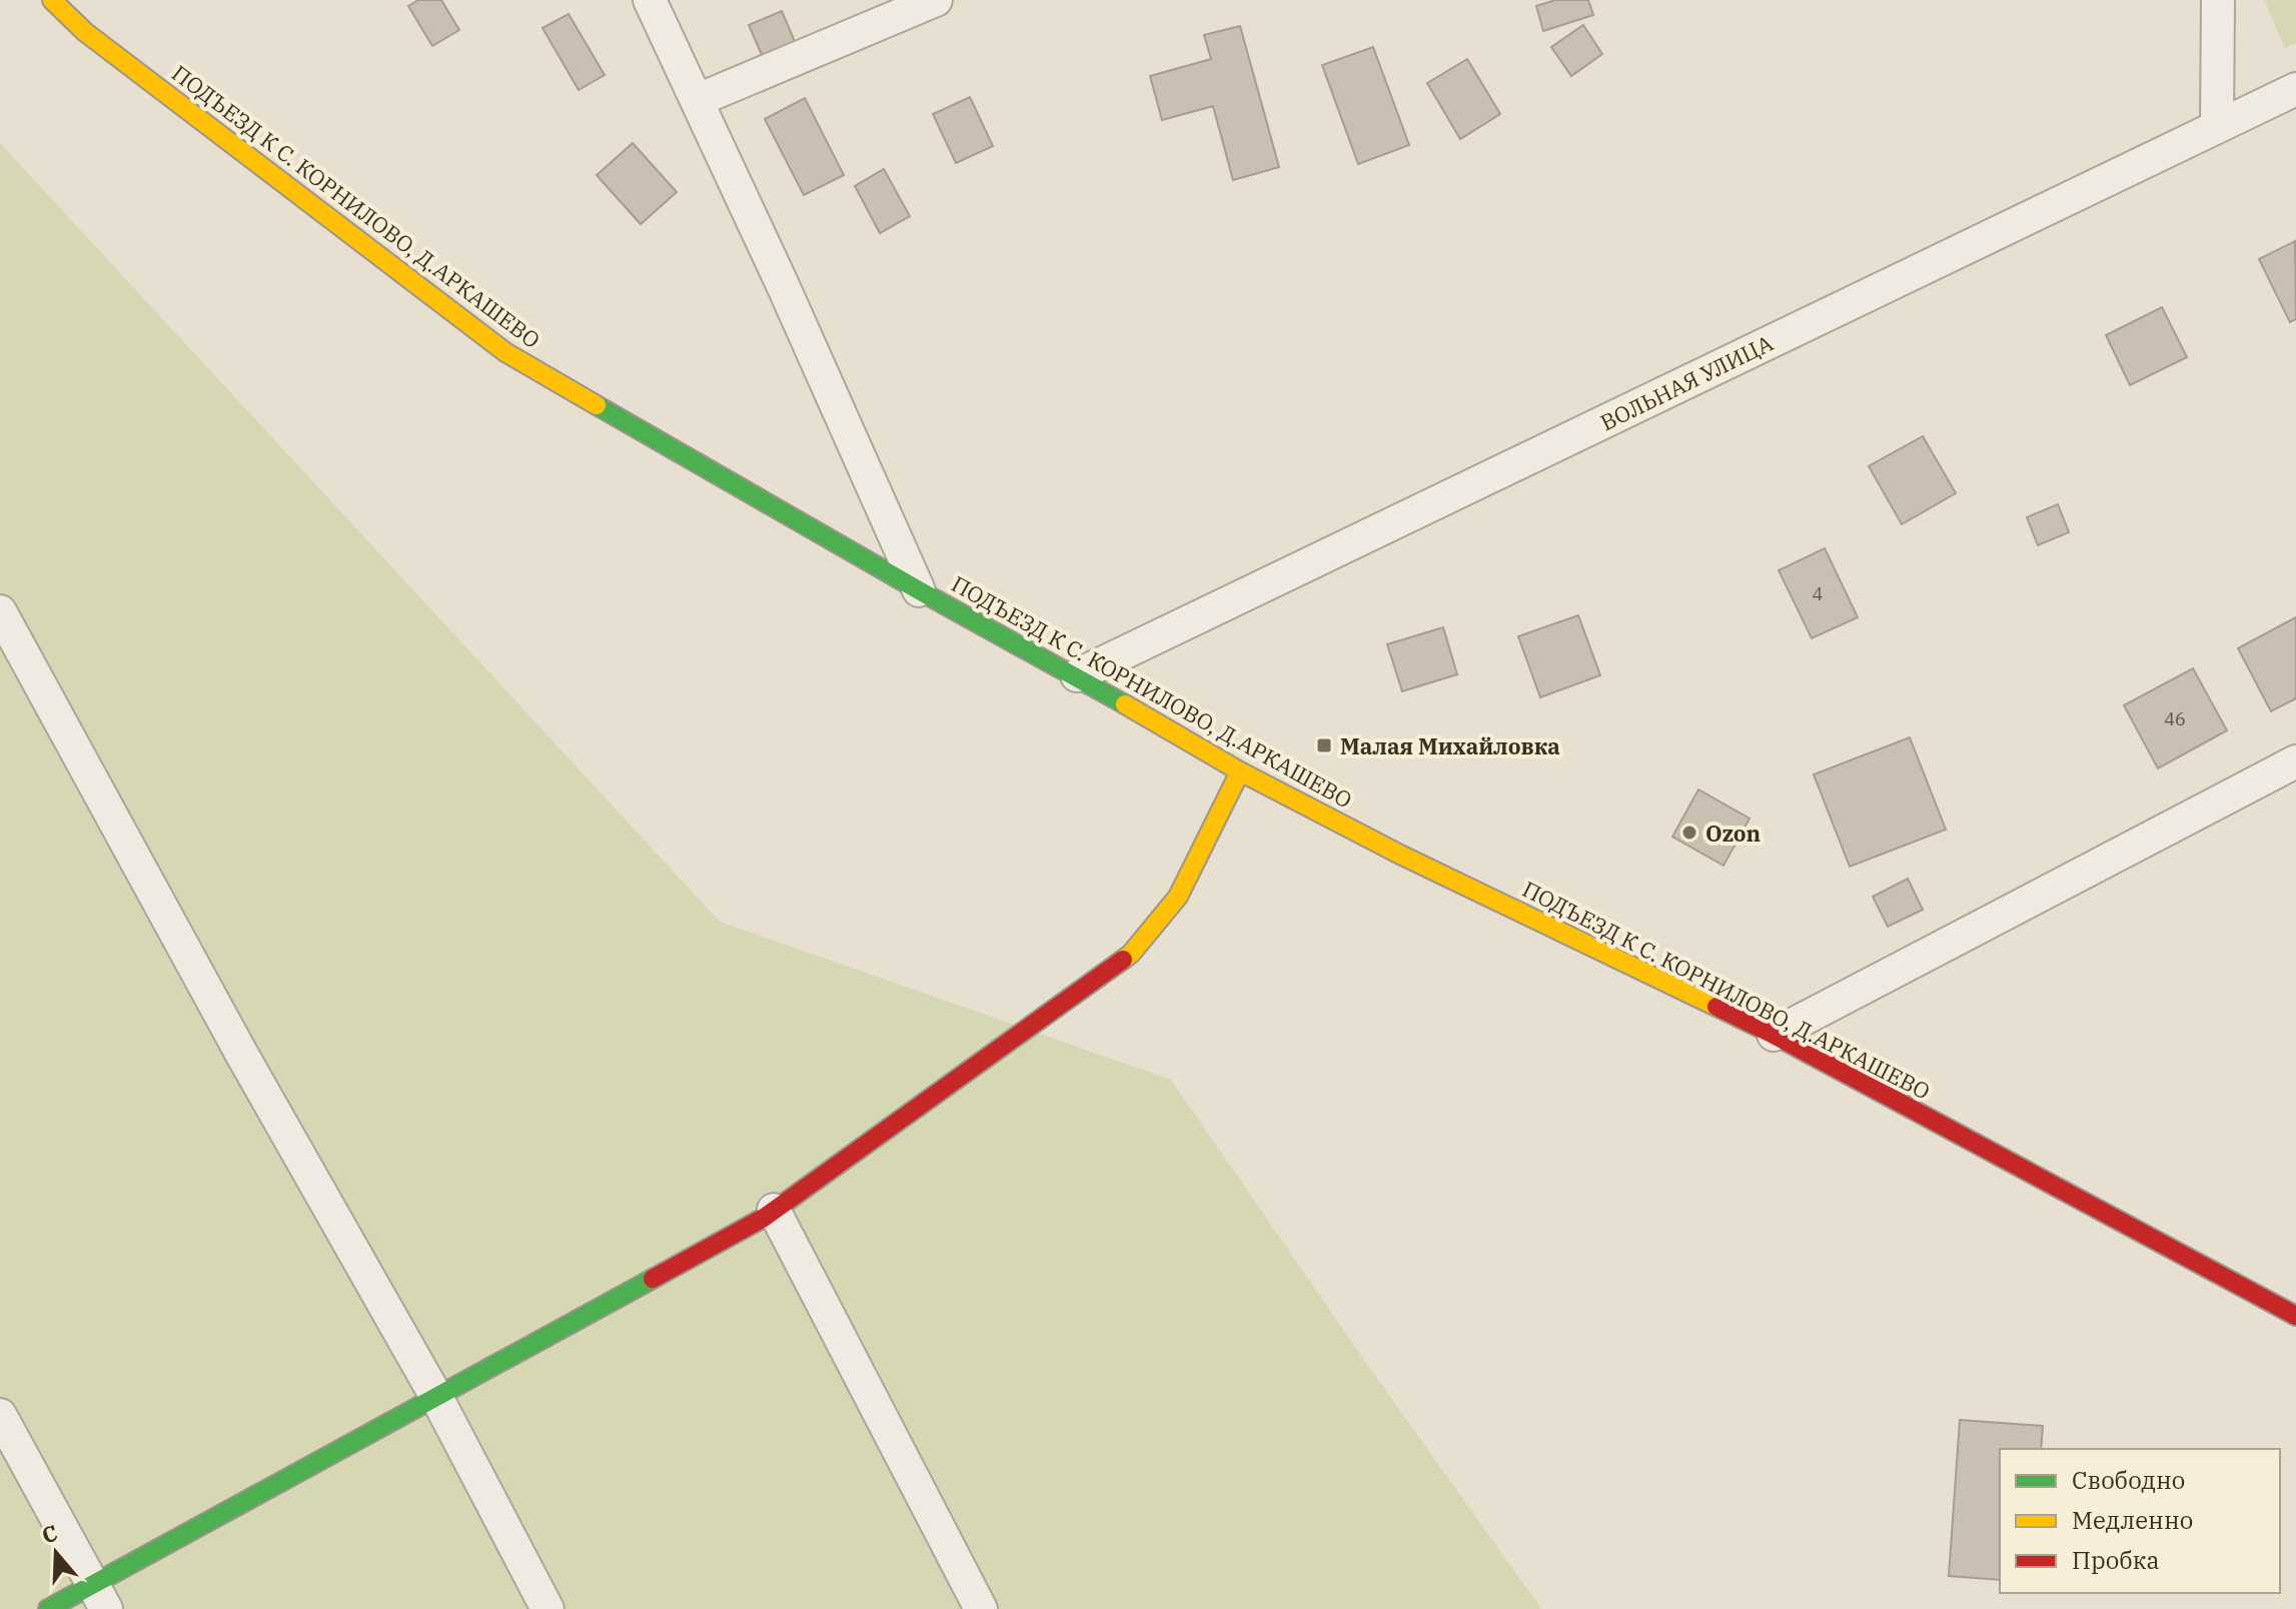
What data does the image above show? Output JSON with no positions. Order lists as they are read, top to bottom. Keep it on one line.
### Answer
{"streets":{"street":["ПОДЪЕЗД К С. КОРНИЛОВО, Д.АРКАШЕВО","ВОЛЬНАЯ УЛИЦА"]},"crossings":[["ПОДЪЕЗД К С. КОРНИЛОВО, Д.АРКАШЕВО","ВОЛЬНАЯ УЛИЦА"]],"places":{"transit":["Малая Михайловка"],"other":["Ozon"]},"house_numbers":["4","46"],"legend":["Свободно","Медленно","Пробка"],"north":"top"}
